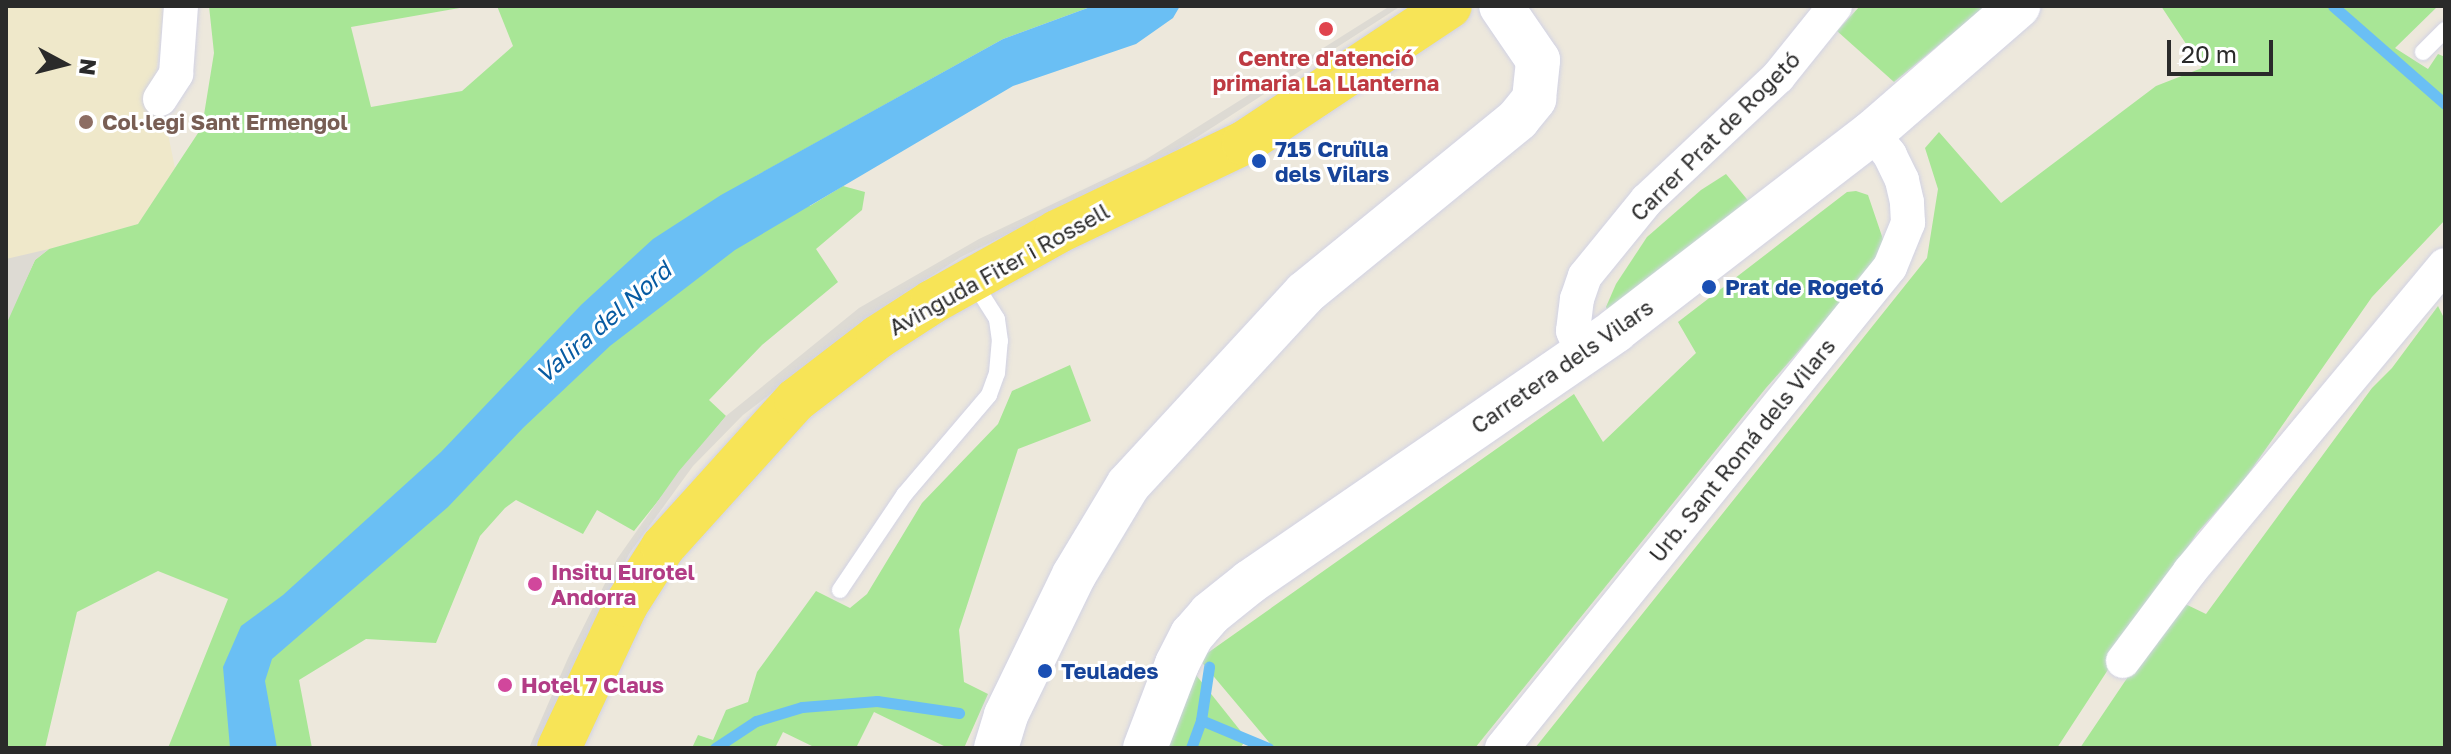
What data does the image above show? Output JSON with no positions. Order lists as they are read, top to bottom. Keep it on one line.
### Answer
{"streets":{"main road":["Avinguda Fiter i Rossell"],"street":["Carrer Prat de Rogetó","Carretera dels Vilars","Urb. Sant Romá dels Vilars"]},"crossings":[["Carrer Prat de Rogetó","Carretera dels Vilars"],["Carretera dels Vilars","Urb. Sant Romá dels Vilars"]],"water":["Valira del Nord"],"places":["Centre d'atenció primaria La Llanterna","Col·legi Sant Ermengol","715 Cruïlla dels Vilars","Prat de Rogetó","Insitu Eurotel Andorra","Teulades","Hotel 7 Claus"],"scale_bar":"20 m","north":"right"}
